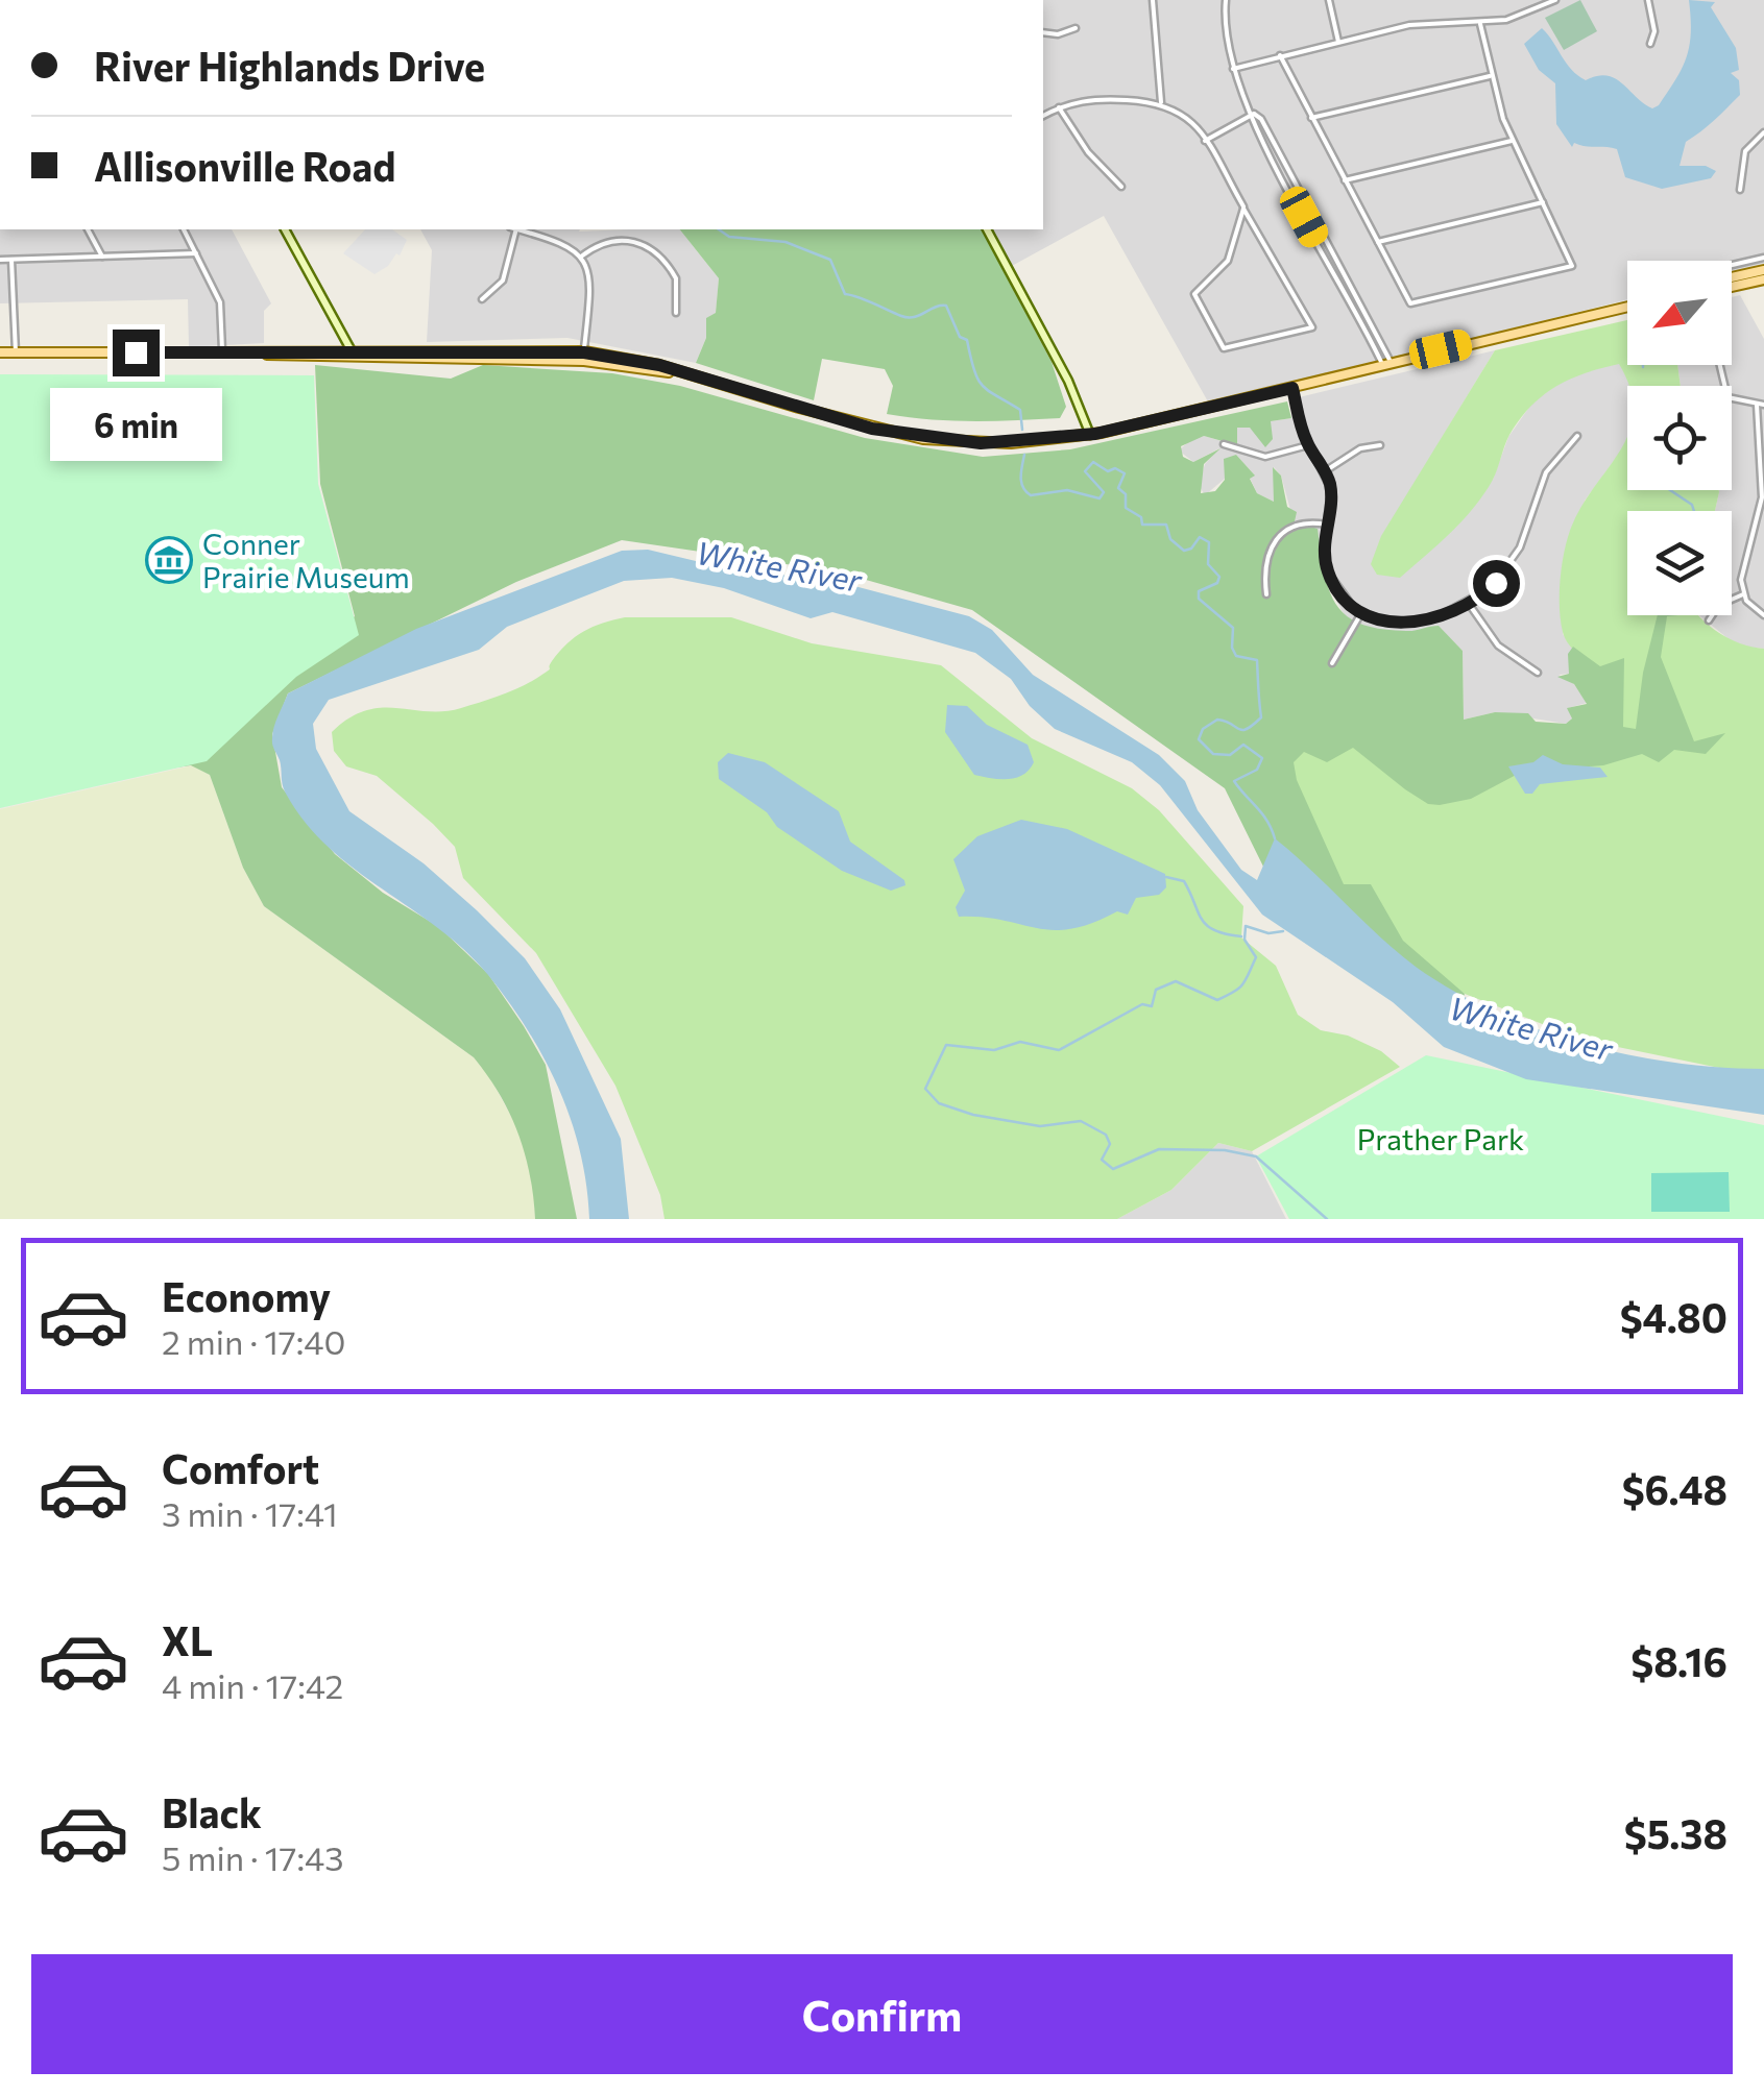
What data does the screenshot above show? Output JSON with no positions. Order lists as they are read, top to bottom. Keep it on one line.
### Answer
{"water":["White River"],"parks":["Prather Park"],"places":{"museum":["Conner Prairie Museum"]},"north":"bottom left","page":{"banner":["River Highlands Drive","Allisonville Road"],"bubble":"6 min","list":[{"name":"Economy","note":"2 min · 17:40","value":"$4.80"},{"name":"Comfort","note":"3 min · 17:41","value":"$6.48"},{"name":"XL","note":"4 min · 17:42","value":"$8.16"},{"name":"Black","note":"5 min · 17:43","value":"$5.38"}],"buttons":"Confirm"}}
